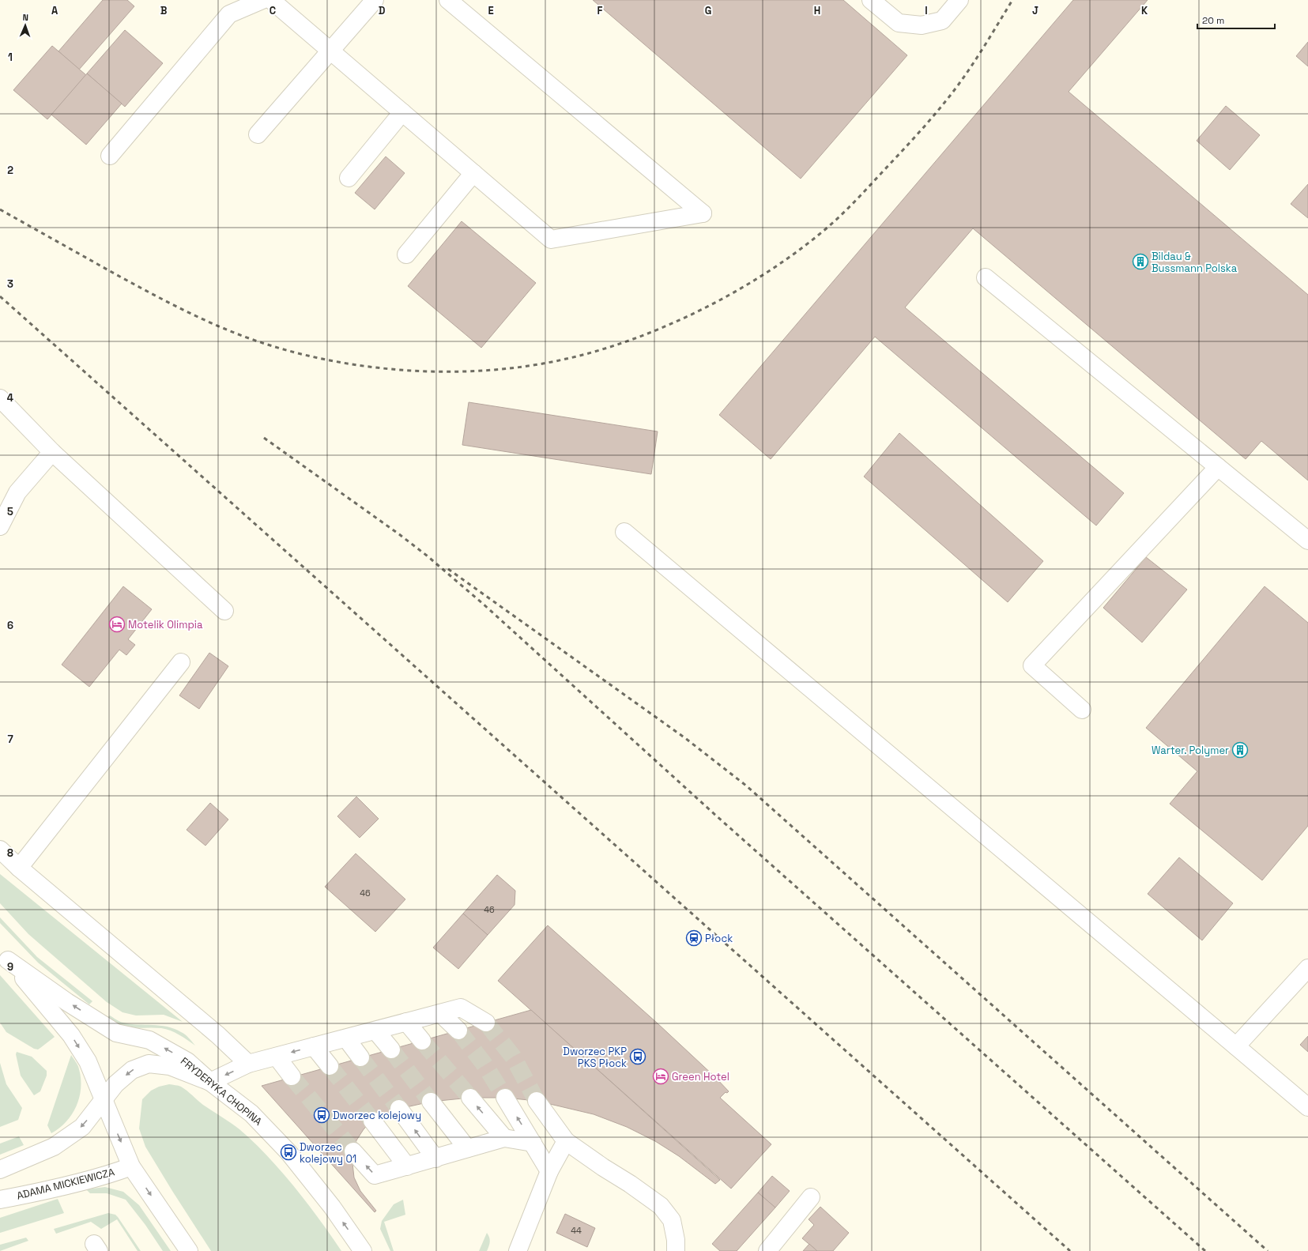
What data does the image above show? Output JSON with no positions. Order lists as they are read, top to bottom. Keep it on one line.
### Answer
{"streets":{"street":["FRYDERYKA CHOPINA","ADAMA MICKIEWICZA"]},"crossings":[["FRYDERYKA CHOPINA","ADAMA MICKIEWICZA"]],"places":{"building":["Bildau & Bussmann Polska","Warter. Polymer"],"hotel":["Motelik Olimpia","Green Hotel"],"station":["Płock"],"bus stop":["Dworzec PKP PKS Płock","Dworzec kolejowy","Dworzec kolejowy 01"]},"house_numbers":["46","46","44"],"scale_bar":"20 m","north":"top","grid":{"columns":["A","B","C","D","E","F","G","H","I","J","K"],"rows":["1","2","3","4","5","6","7","8","9"]}}
